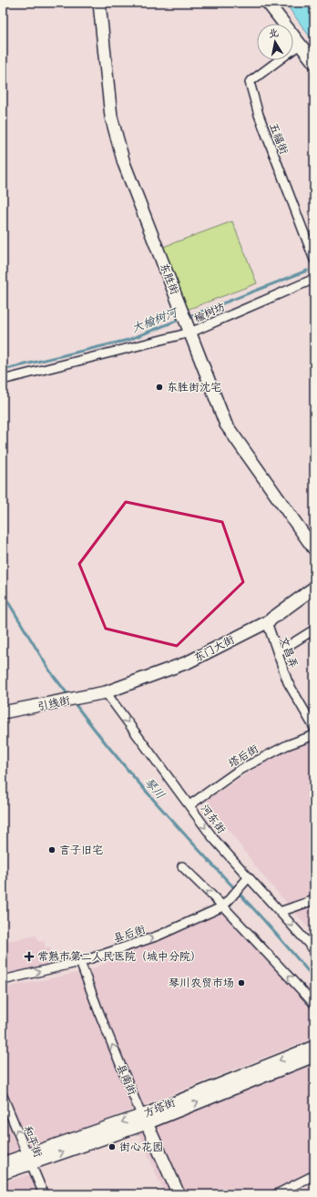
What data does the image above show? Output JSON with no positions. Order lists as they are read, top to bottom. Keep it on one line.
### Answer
{"streets":{"street":["五福街","东胜街","榆树坊","东门大街","文昌弄","引线街","塔后街","河东街","县后街","县南街","方塔街","和平街"]},"crossings":[["东胜街","榆树坊"],["东门大街","文昌弄"],["东门大街","引线街"],["东门大街","河东街"],["引线街","河东街"],["塔后街","河东街"],["河东街","县后街"],["县后街","县南街"],["县南街","方塔街"],["方塔街","和平街"]],"one_way":["县后街","县南街","和平街"],"water":["大榆树河","琴川"],"places":{"other":["东胜街沈宅","言子旧宅","琴川农贸市场","街心花园"],"health":["常熟市第二人民医院（城中分院）"]},"north":"top"}
